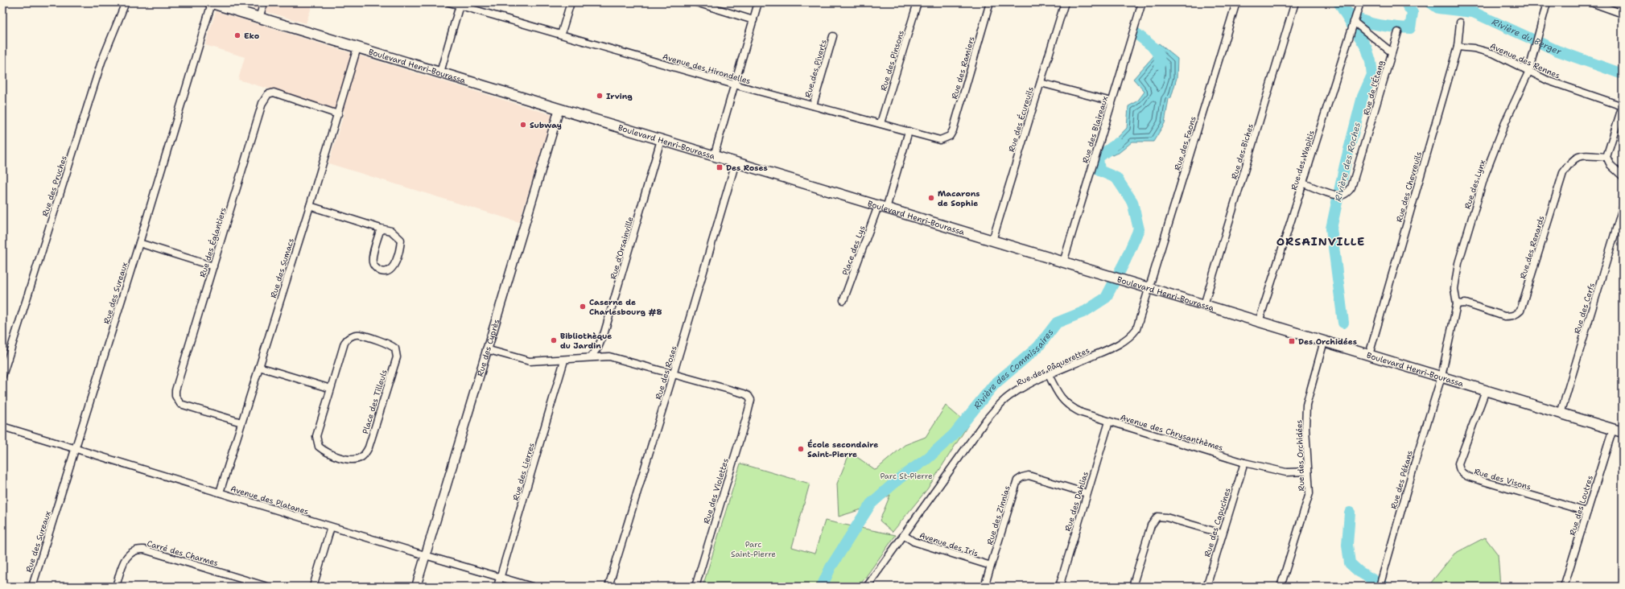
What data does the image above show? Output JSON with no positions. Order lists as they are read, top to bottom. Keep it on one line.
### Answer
{"streets":{"main road":["Boulevard Henri-Bourassa"],"street":["Rue des Pinsons","Avenue des Rennes","Rue des Ramiers","Avenue des Hirondelles","Rue des Piverts","Rue de l'Étang","Rue des Écureuils","Rue des Blaireaux","Rue des Faons","Rue des Biches","Rue des Wapitis","Rue des Lynx","Rue des Pruches","Rue des Chevreuils","Rue des Églantiers","Rue des Renards","Rue d'Orsainville","Place des Lys","Rue des Sumacs","Rue des Sureaux","Rue des Cerfs","Rue des Cyprès","Rue des Pâquerettes","Rue des Roses","Place des Tilleuls","Avenue des Chrysanthèmes","Rue des Orchidées","Rue des Lierres","Rue des Visons","Rue des Pékans","Rue des Violettes","Avenue des Platanes","Rue des Dahlias","Rue des Loutres","Rue des Zinnias","Rue des Capucines","Avenue des Iris","Carré des Charmes"]},"crossings":[["Rue des Pinsons","Avenue des Hirondelles"],["Avenue des Rennes","Rue des Lynx"],["Avenue des Rennes","Rue des Chevreuils"],["Boulevard Henri-Bourassa","Rue des Écureuils"],["Boulevard Henri-Bourassa","Rue des Blaireaux"],["Boulevard Henri-Bourassa","Rue des Faons"],["Boulevard Henri-Bourassa","Rue des Biches"],["Boulevard Henri-Bourassa","Rue des Wapitis"],["Boulevard Henri-Bourassa","Rue des Lynx"],["Boulevard Henri-Bourassa","Rue des Chevreuils"],["Boulevard Henri-Bourassa","Rue d'Orsainville"],["Boulevard Henri-Bourassa","Place des Lys"],["Boulevard Henri-Bourassa","Rue des Sumacs"],["Boulevard Henri-Bourassa","Rue des Sureaux"],["Boulevard Henri-Bourassa","Rue des Cerfs"],["Boulevard Henri-Bourassa","Rue des Cyprès"],["Boulevard Henri-Bourassa","Rue des Pâquerettes"],["Boulevard Henri-Bourassa","Rue des Roses"],["Boulevard Henri-Bourassa","Rue des Orchidées"],["Boulevard Henri-Bourassa","Rue des Visons"],["Boulevard Henri-Bourassa","Rue des Pékans"],["Boulevard Henri-Bourassa","Rue des Loutres"],["Rue des Ramiers","Avenue des Hirondelles"],["Avenue des Hirondelles","Rue des Piverts"],["Avenue des Hirondelles","Place des Lys"],["Rue de l'Étang","Rue des Wapitis"],["Rue des Faons","Rue des Pâquerettes"],["Rue des Lynx","Rue des Renards"],["Rue des Lynx","Rue des Pékans"],["Rue des Églantiers","Rue des Sumacs"],["Rue des Sumacs","Avenue des Platanes"],["Rue des Sureaux","Avenue des Platanes"],["Rue des Cyprès","Avenue des Platanes"],["Rue des Pâquerettes","Avenue des Chrysanthèmes"],["Rue des Pâquerettes","Avenue des Iris"],["Rue des Roses","Rue des Violettes"],["Avenue des Chrysanthèmes","Rue des Orchidées"],["Avenue des Chrysanthèmes","Rue des Dahlias"],["Avenue des Chrysanthèmes","Rue des Capucines"],["Rue des Lierres","Avenue des Platanes"],["Rue des Visons","Rue des Loutres"],["Rue des Dahlias","Rue des Zinnias"],["Rue des Zinnias","Avenue des Iris"]],"districts":["ORSAINVILLE"],"water":["Rivière du Berger","Rivière des Roches","Rivière des Commissaires"],"parks":["Parc St-Pierre","Parc Saint-Pierre"],"places":{"other":["Eko","Irving","Subway","Macarons de Sophie","Caserne de Charlesbourg #8","Bibliothèque du Jardin","École secondaire Saint-Pierre"],"transit":["Des Roses","Des Orchidées"]}}
